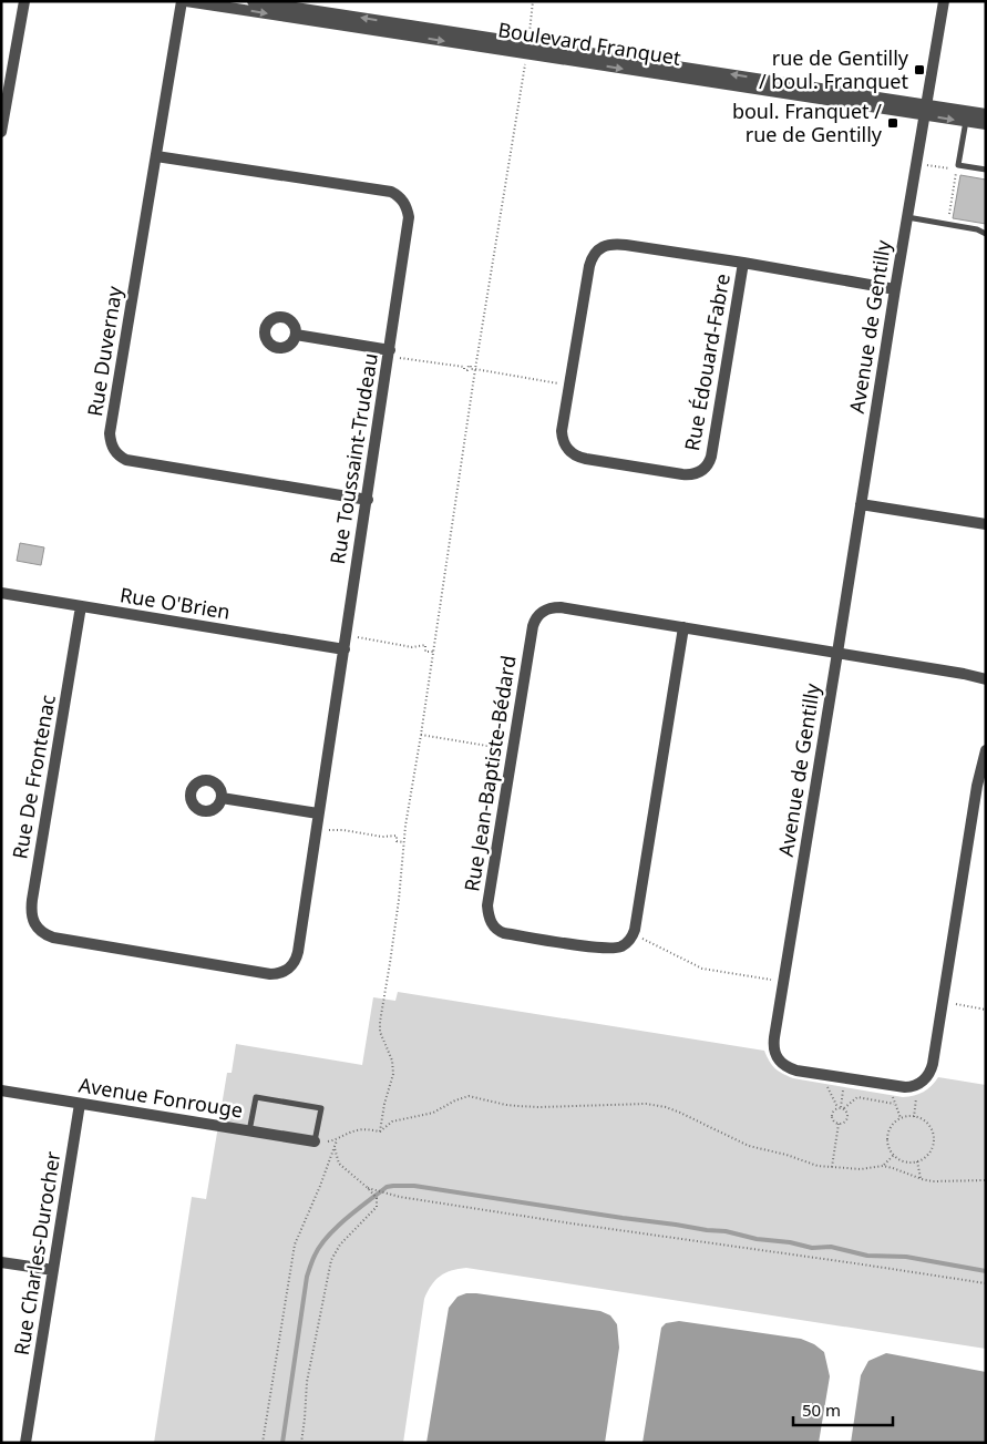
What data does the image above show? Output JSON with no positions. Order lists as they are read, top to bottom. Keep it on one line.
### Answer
{"streets":{"street":["Boulevard Franquet","Avenue de Gentilly","Rue Duvernay","Rue Édouard-Fabre","Rue Toussaint-Trudeau","Rue O'Brien","Rue Jean-Baptiste-Bédard","Rue De Frontenac","Avenue Fonrouge","Rue Charles-Durocher"]},"crossings":[["Boulevard Franquet","Avenue de Gentilly"],["Avenue de Gentilly","Rue Édouard-Fabre"],["Avenue de Gentilly","Rue Jean-Baptiste-Bédard"],["Rue Duvernay","Rue Toussaint-Trudeau"],["Rue Toussaint-Trudeau","Rue O'Brien"],["Rue Toussaint-Trudeau","Rue De Frontenac"],["Rue O'Brien","Rue De Frontenac"],["Avenue Fonrouge","Rue Charles-Durocher"]],"places":{"transit":["rue de Gentilly / boul. Franquet","boul. Franquet / rue de Gentilly"]},"scale_bar":"50 m"}
